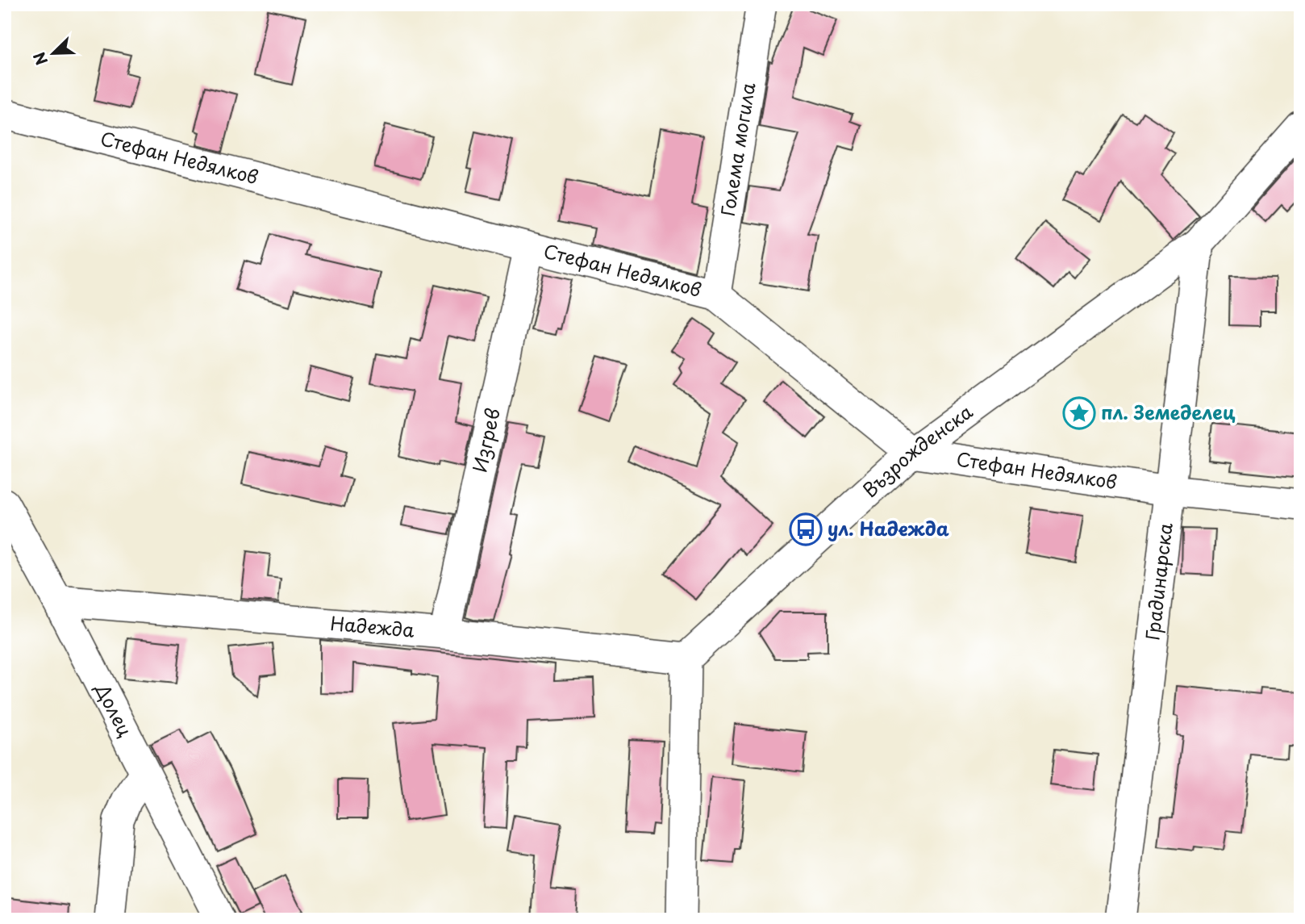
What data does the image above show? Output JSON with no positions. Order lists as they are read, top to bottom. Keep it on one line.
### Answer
{"streets":{"street":["Голема могила","Стефан Недялков","Изгрев","Възрожденска","Градинарска","Надежда","Долец"]},"crossings":[["Голема могила","Стефан Недялков"],["Стефан Недялков","Изгрев"],["Стефан Недялков","Възрожденска"],["Стефан Недялков","Градинарска"],["Изгрев","Надежда"],["Възрожденска","Градинарска"],["Възрожденска","Надежда"],["Надежда","Долец"]],"places":{"place":["пл. Земеделец"],"bus stop":["ул. Надежда"]},"north":"bottom left"}
